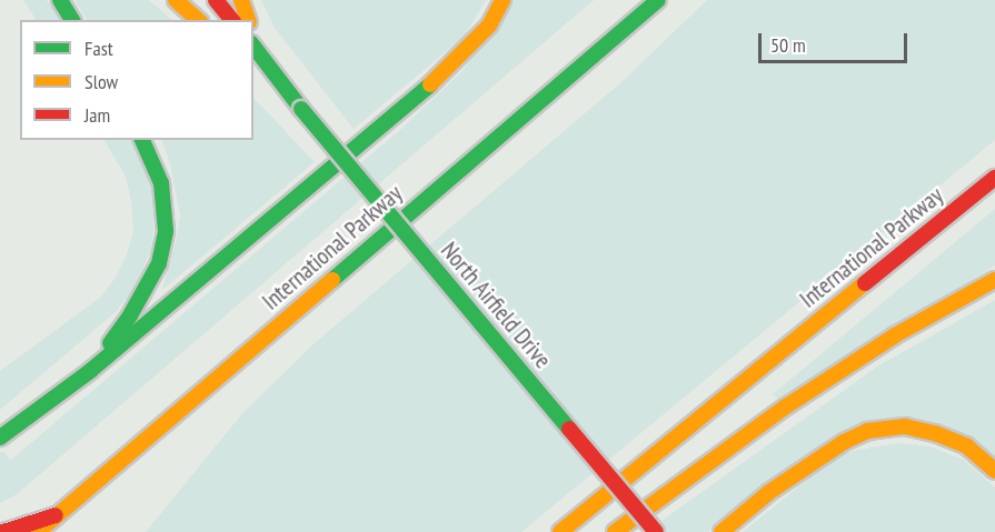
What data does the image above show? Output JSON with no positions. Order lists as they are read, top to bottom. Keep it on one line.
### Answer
{"streets":{"main road":["International Parkway","North Airfield Drive"]},"legend":["Fast","Slow","Jam"],"scale_bar":"50 m"}
